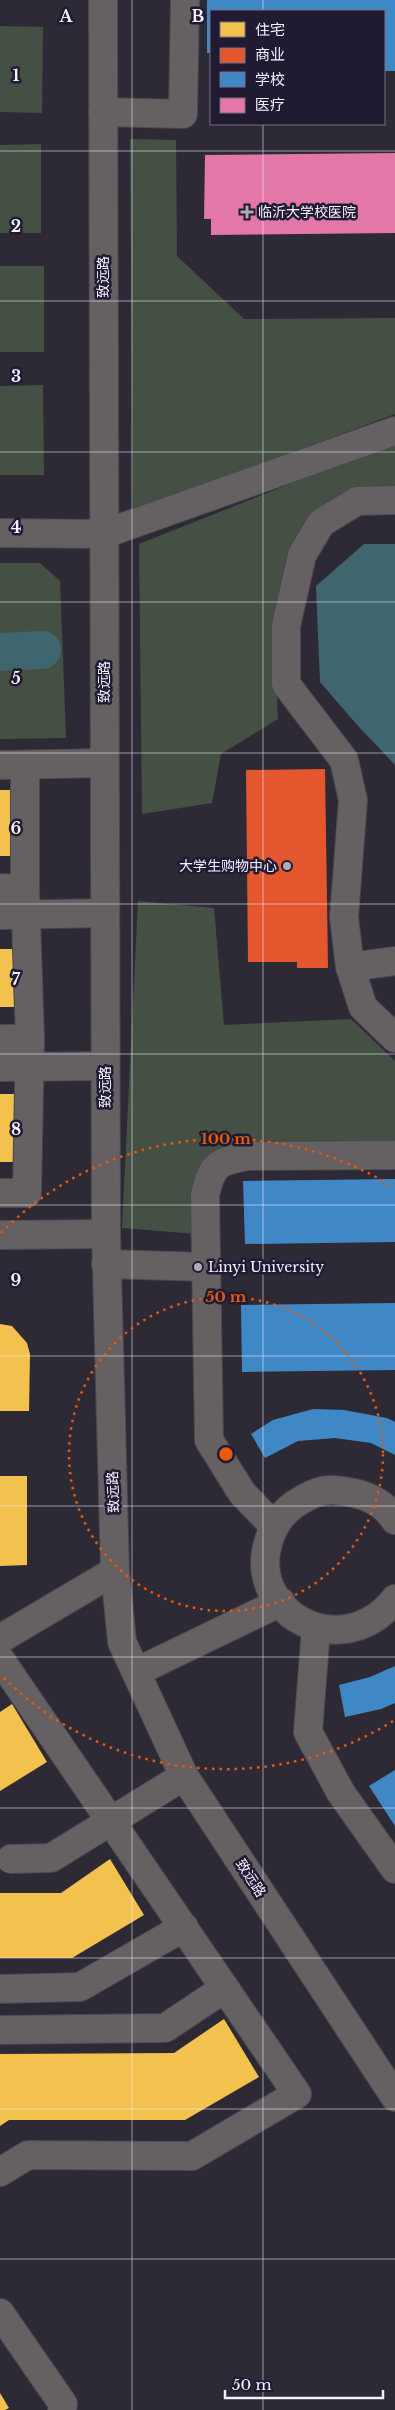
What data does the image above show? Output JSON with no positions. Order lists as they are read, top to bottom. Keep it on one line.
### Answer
{"streets":{"street":["致远路"]},"places":{"health":["临沂大学校医院"],"other":["大学生购物中心","Linyi University"]},"legend":["住宅","商业","学校","医疗"],"scale_bar":"50 m","grid":{"columns":["A","B"],"rows":["1","2","3","4","5","6","7","8","9"]},"rings":["100 m","50 m"]}
